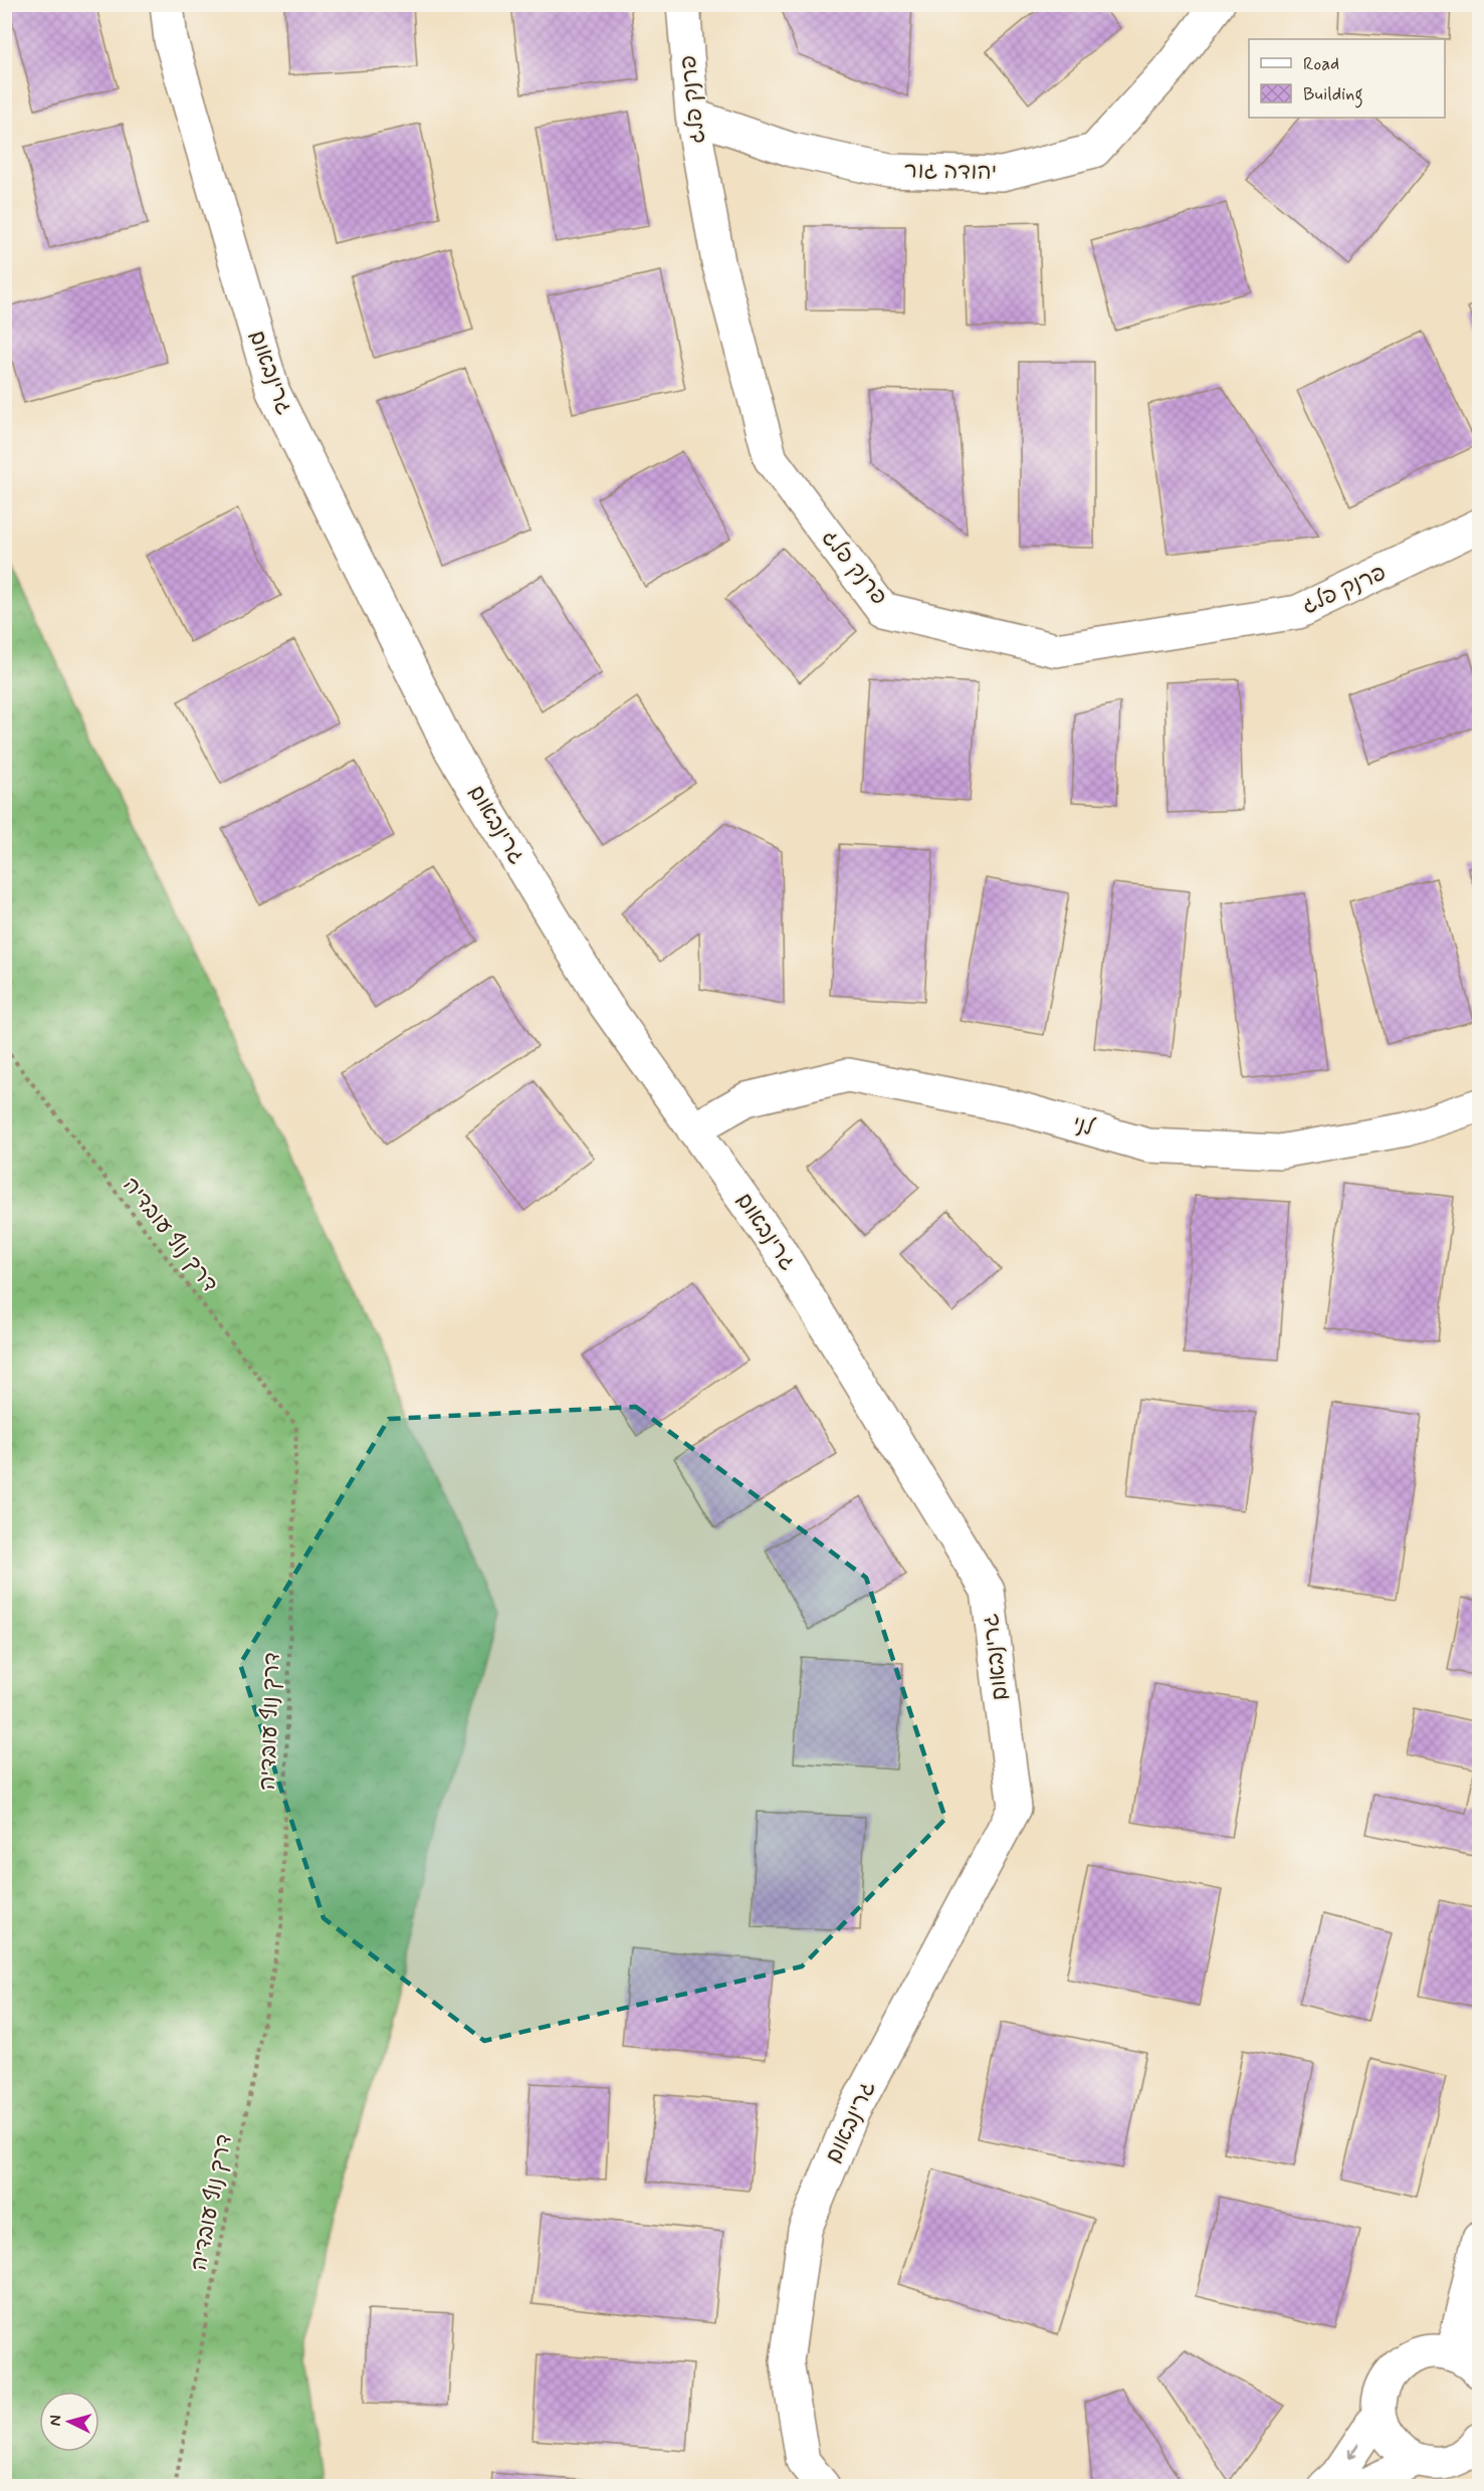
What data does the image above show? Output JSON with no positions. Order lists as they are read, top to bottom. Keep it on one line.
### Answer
{"streets":{"street":["פרנק פלג","יהודה גור","גרינבאום","לני"],"path":["דרך נוף עובדיה"]},"crossings":[["פרנק פלג","יהודה גור"],["גרינבאום","לני"]],"legend":["Road","Building"],"north":"left"}
